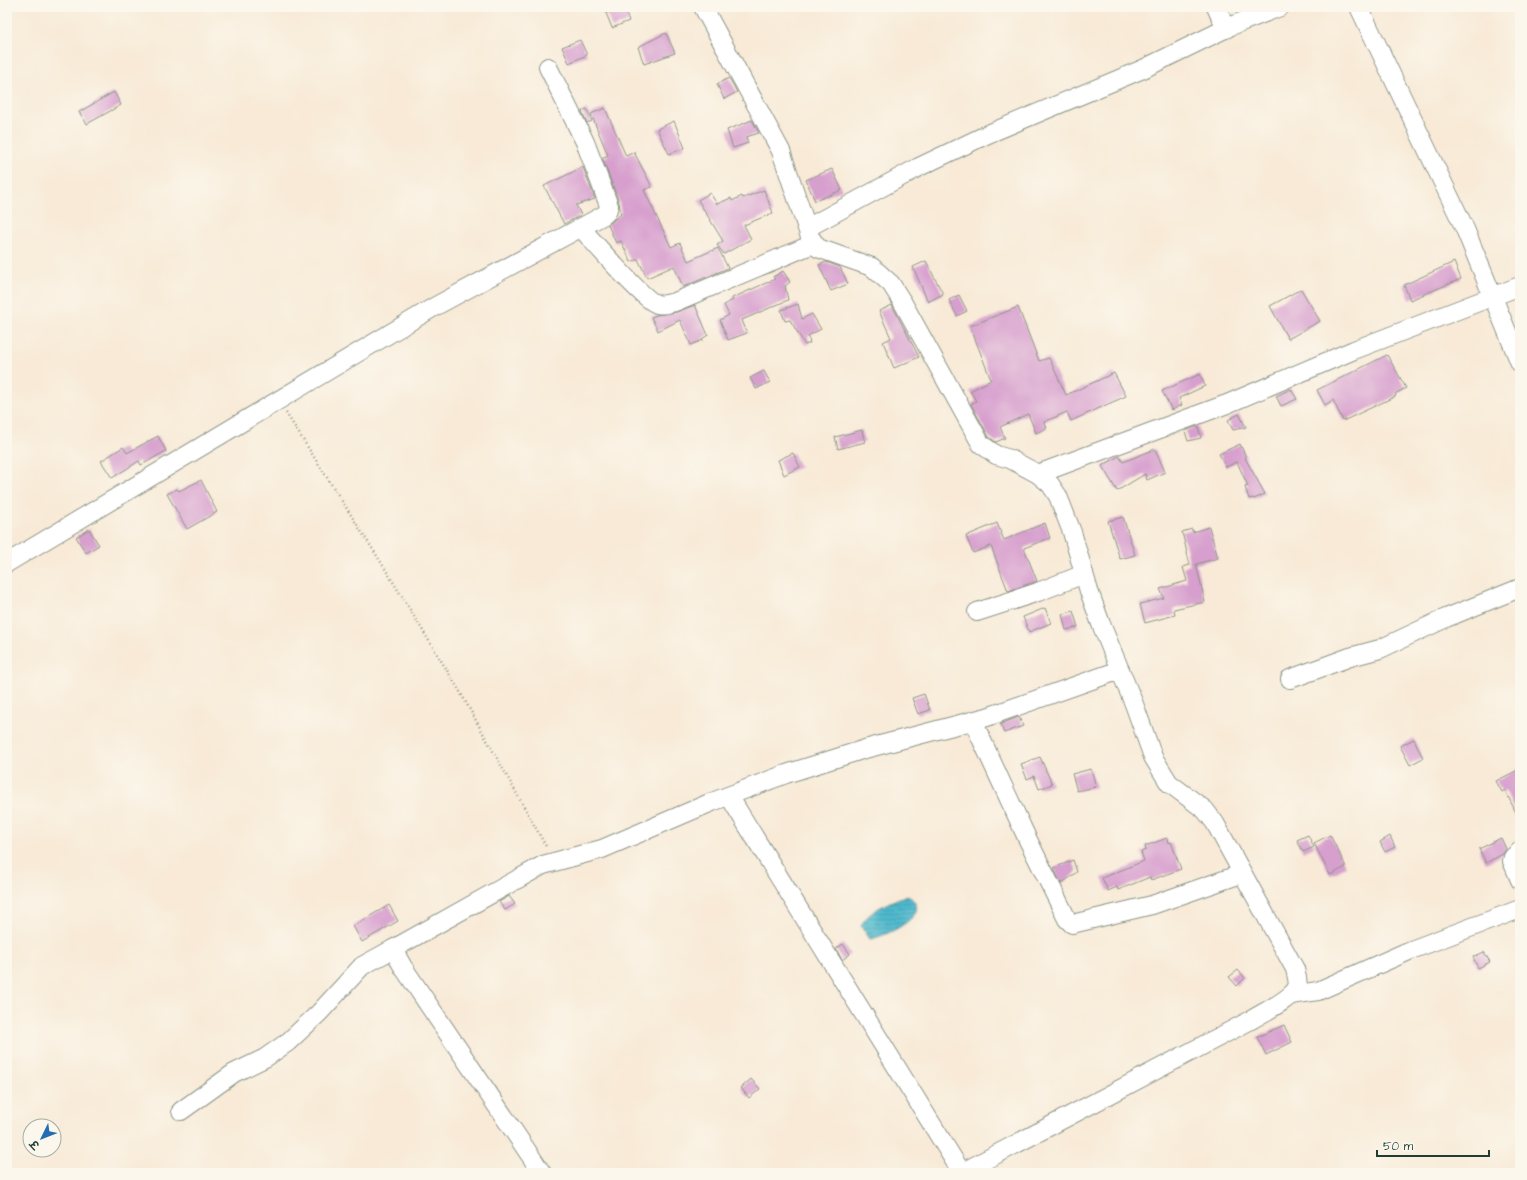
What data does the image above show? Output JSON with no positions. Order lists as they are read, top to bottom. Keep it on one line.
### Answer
{"scale_bar":"50 m","north":"bottom left"}
